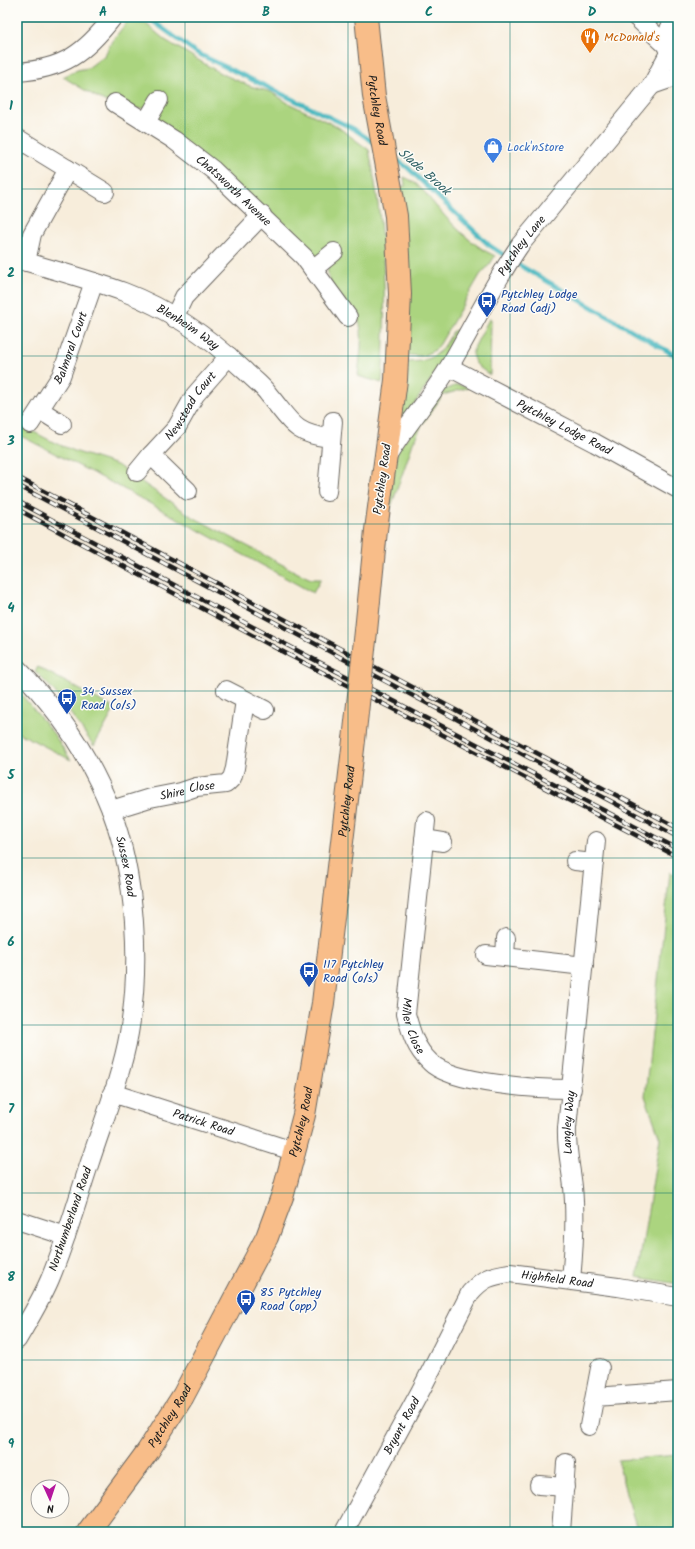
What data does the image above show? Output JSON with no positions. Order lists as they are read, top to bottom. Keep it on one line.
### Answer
{"streets":{"main road":["Pytchley Road"],"street":["Chatsworth Avenue","Pytchley Lane","Blenheim Way","Balmoral Court","Newstead Court","Pytchley Lodge Road","Shire Close","Sussex Road","Miller Close","Patrick Road","Langley Way","Northumberland Road","Highfield Road","Bryant Road"]},"crossings":[["Pytchley Road","Pytchley Lane"],["Pytchley Road","Patrick Road"],["Pytchley Lane","Pytchley Lodge Road"],["Blenheim Way","Balmoral Court"],["Blenheim Way","Newstead Court"],["Shire Close","Sussex Road"],["Sussex Road","Patrick Road"],["Sussex Road","Northumberland Road"],["Miller Close","Langley Way"],["Patrick Road","Northumberland Road"],["Langley Way","Highfield Road"],["Highfield Road","Bryant Road"]],"water":["Slade Brook"],"places":{"restaurant":["McDonald's"],"shop":["Lock'nStore"],"bus stop":["Pytchley Lodge Road (adj)","34 Sussex Road (o/s)","117 Pytchley Road (o/s)","85 Pytchley Road (opp)"]},"north":"bottom","grid":{"columns":["A","B","C","D"],"rows":["1","2","3","4","5","6","7","8","9"]}}
